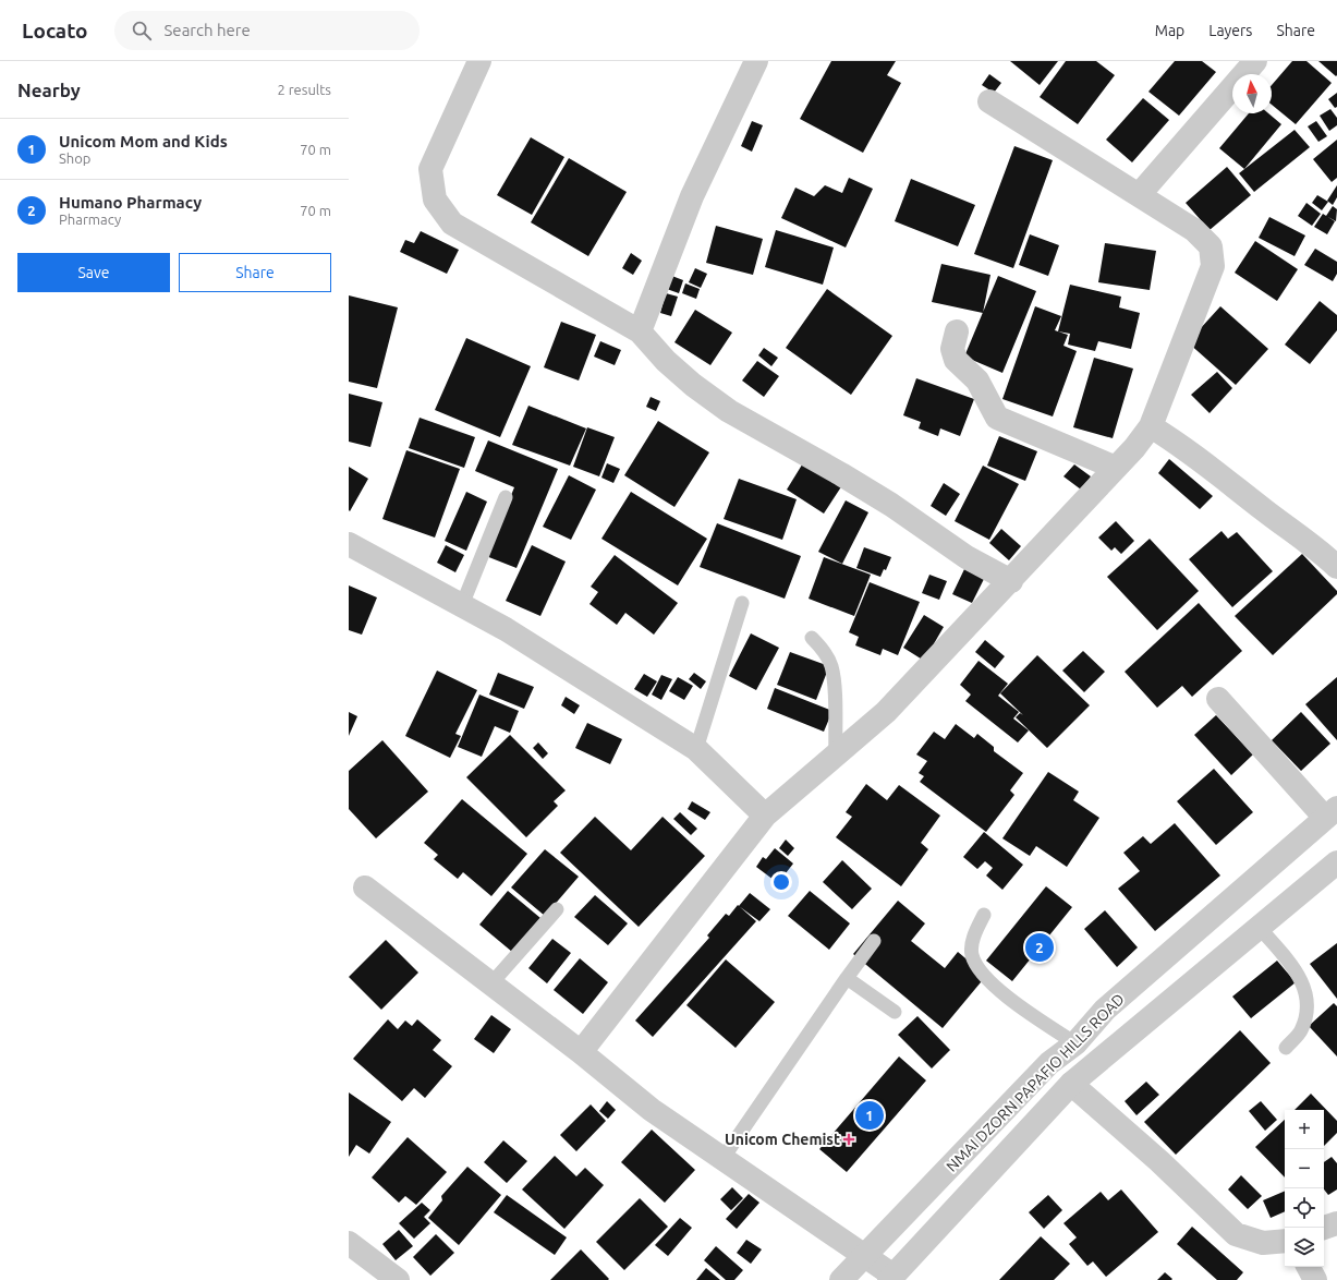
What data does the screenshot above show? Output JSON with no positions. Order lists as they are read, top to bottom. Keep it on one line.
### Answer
{"streets":{"street":["NMAI DZORN PAPAFIO HILLS ROAD"]},"places":{"health":["Unicom Chemist"]},"north":"top","page":{"header":"Locato","search":"Search here","nav":["Map","Layers","Share"],"heading":["Nearby","2 results"],"list":[{"mark":"1","name":"Unicom Mom and Kids","note":"Shop","value":"70 m"},{"mark":"2","name":"Humano Pharmacy","note":"Pharmacy","value":"70 m"}],"buttons":["Save","Share"],"pins":["2","1"],"map_buttons":["+","−"]}}
